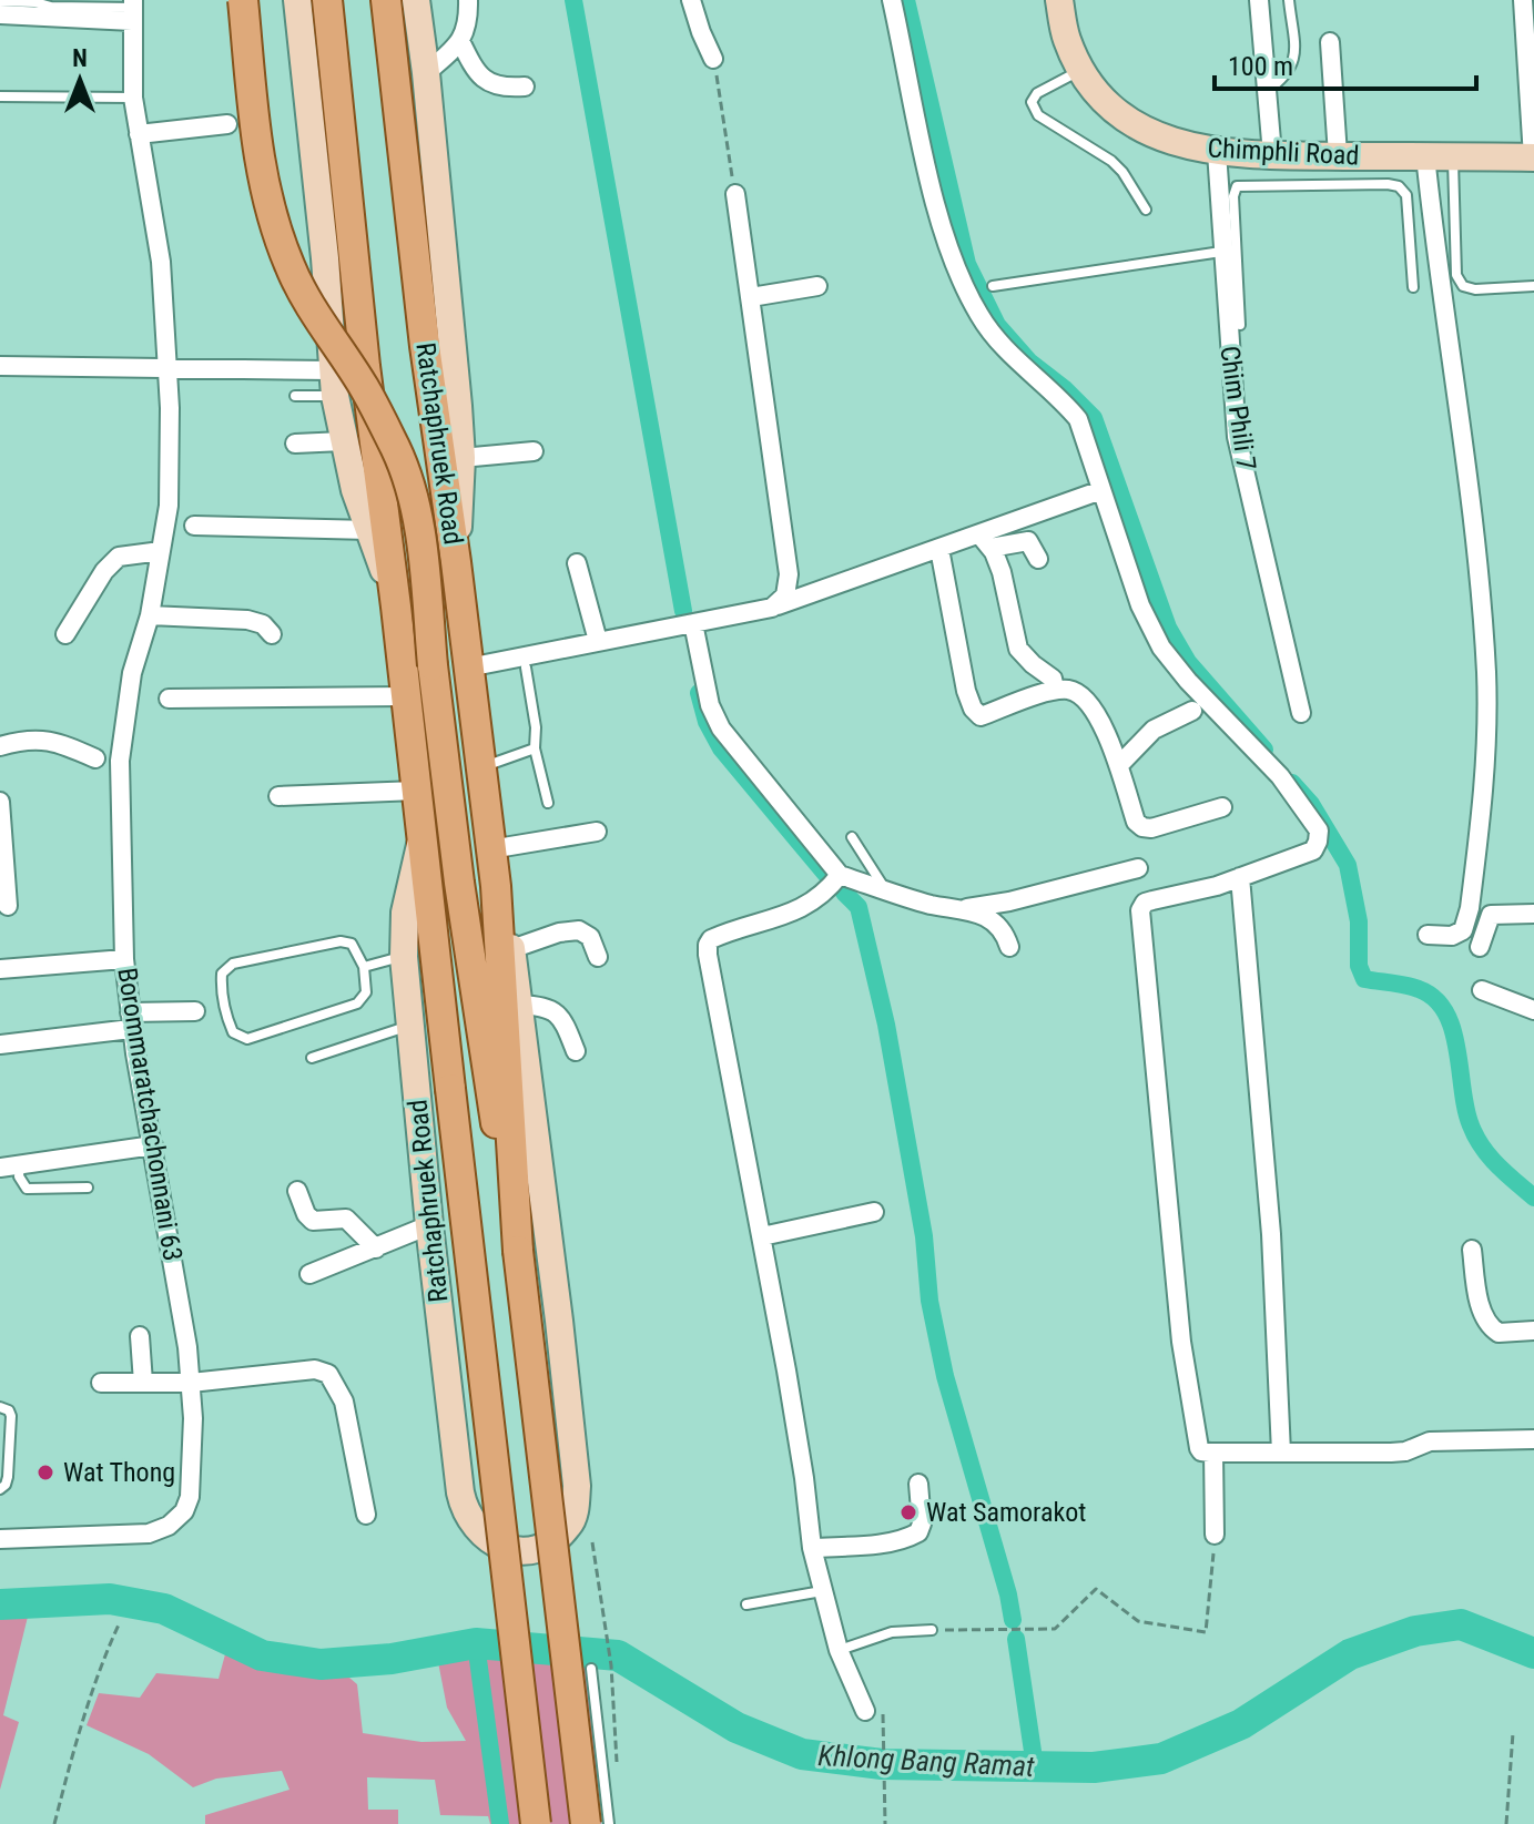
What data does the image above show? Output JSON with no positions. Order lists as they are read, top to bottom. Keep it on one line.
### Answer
{"streets":{"main road":["Chimphli Road","Ratchaphruek Road"],"street":["Chim Phili 7","Borommaratchachonnani 63"]},"crossings":[["Chimphli Road","Chim Phili 7"]],"water":["Khlong Bang Ramat"],"places":["Wat Thong","Wat Samorakot"],"scale_bar":"100 m","north":"top"}
